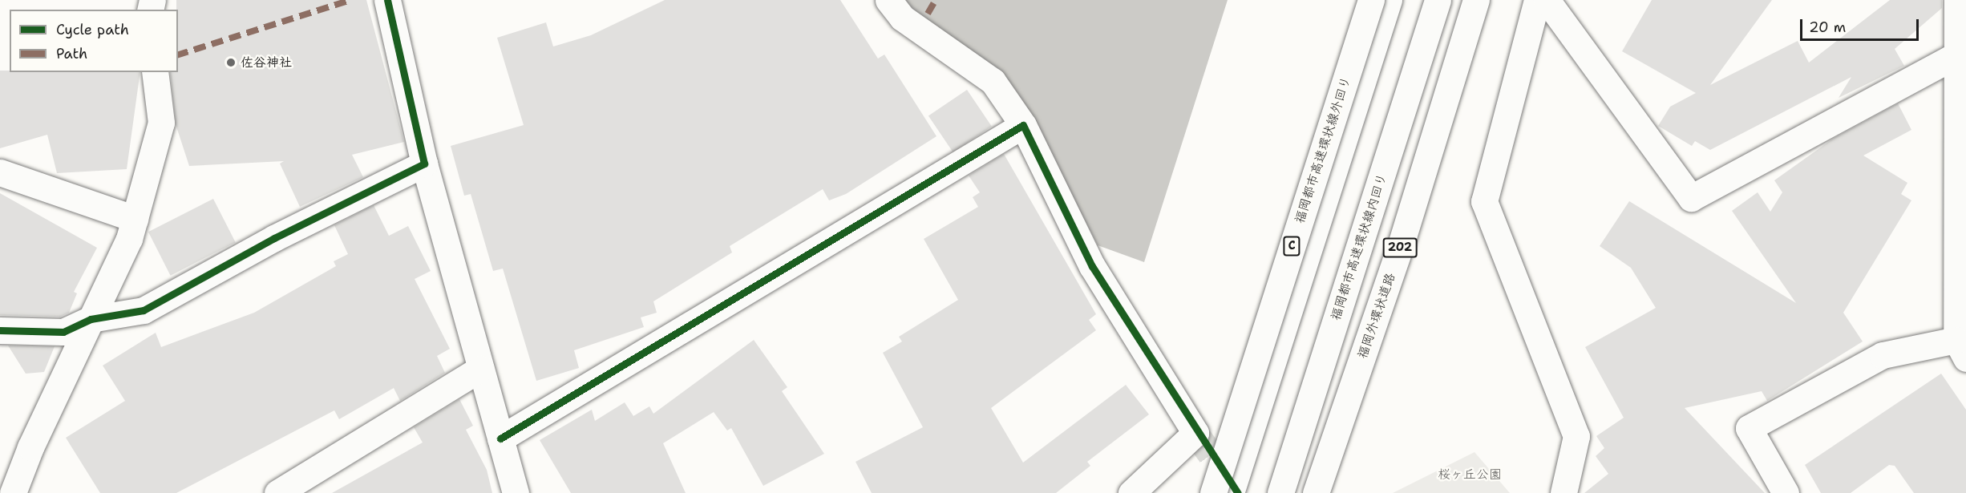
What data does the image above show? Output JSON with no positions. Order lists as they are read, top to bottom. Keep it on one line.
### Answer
{"streets":{"main road":["福岡都市高速環状線外回り","C","福岡都市高速環状線内回り","202","福岡外環状道路"]},"parks":["桜ヶ丘公園"],"places":["佐谷神社"],"legend":["Cycle path","Path"],"scale_bar":"20 m"}
